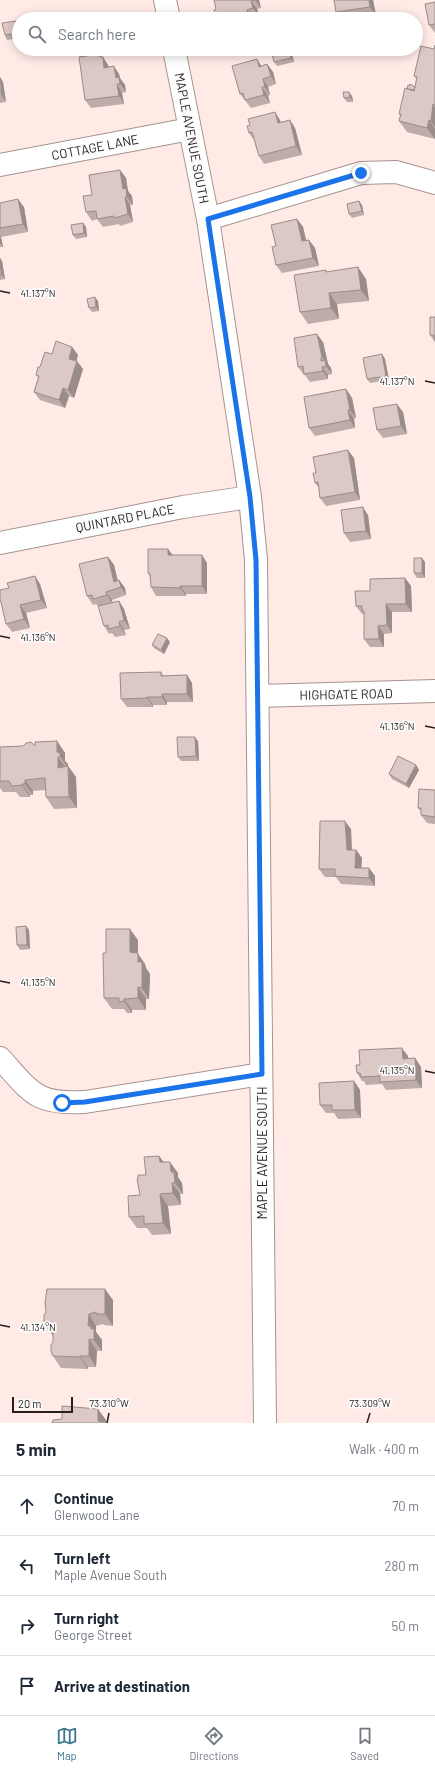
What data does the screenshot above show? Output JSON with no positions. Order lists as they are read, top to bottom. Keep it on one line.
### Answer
{"streets":{"street":["MAPLE AVENUE SOUTH","COTTAGE LANE","QUINTARD PLACE","HIGHGATE ROAD"]},"crossings":[["MAPLE AVENUE SOUTH","COTTAGE LANE"],["MAPLE AVENUE SOUTH","QUINTARD PLACE"],["MAPLE AVENUE SOUTH","HIGHGATE ROAD"]],"scale_bar":"20 m","page":{"search":"Search here","scale":"20 m","heading":["5 min","Walk · 400 m"],"list":[["Continue","Glenwood Lane","70 m"],["Turn left","Maple Avenue South","280 m"],["Turn right","George Street","50 m"],"Arrive at destination"],"nav":["Map","Directions","Saved"]},"coordinates":["41.137°N","41.136°N","41.135°N","41.134°N","73.310°W","73.309°W"]}
